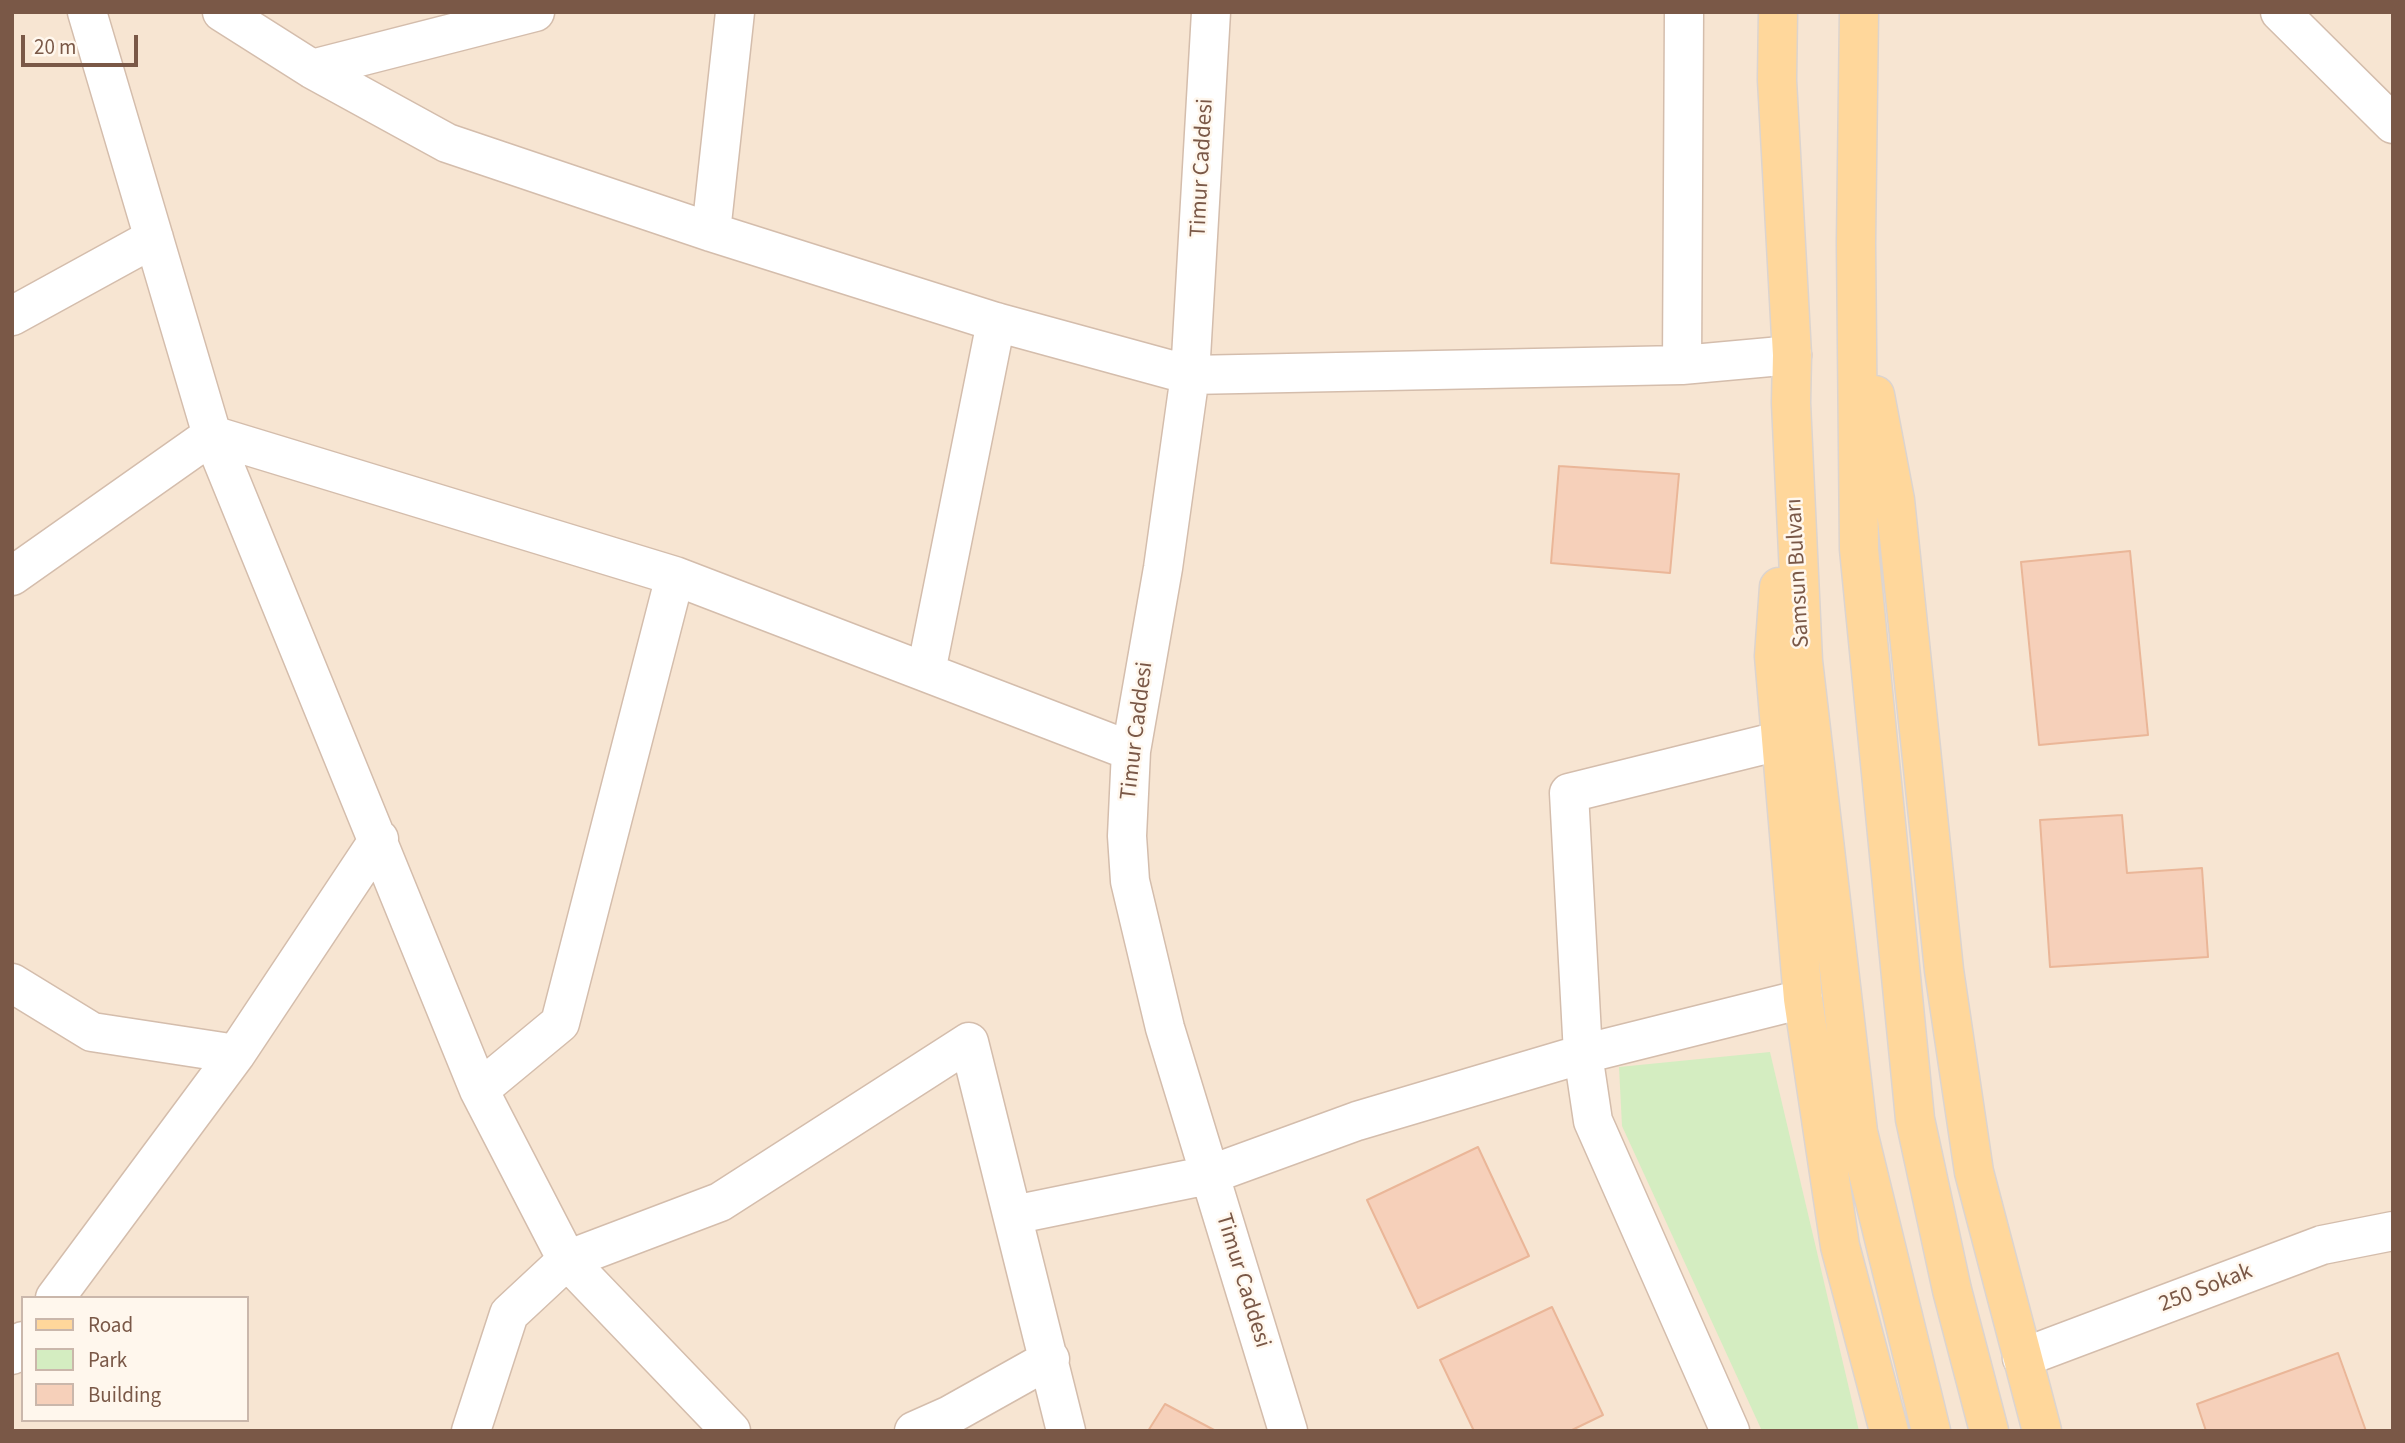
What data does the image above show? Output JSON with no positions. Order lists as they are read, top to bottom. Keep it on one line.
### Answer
{"streets":{"main road":["Samsun Bulvarı"],"street":["Timur Caddesi","250 Sokak"]},"legend":["Road","Park","Building"],"scale_bar":"20 m"}
